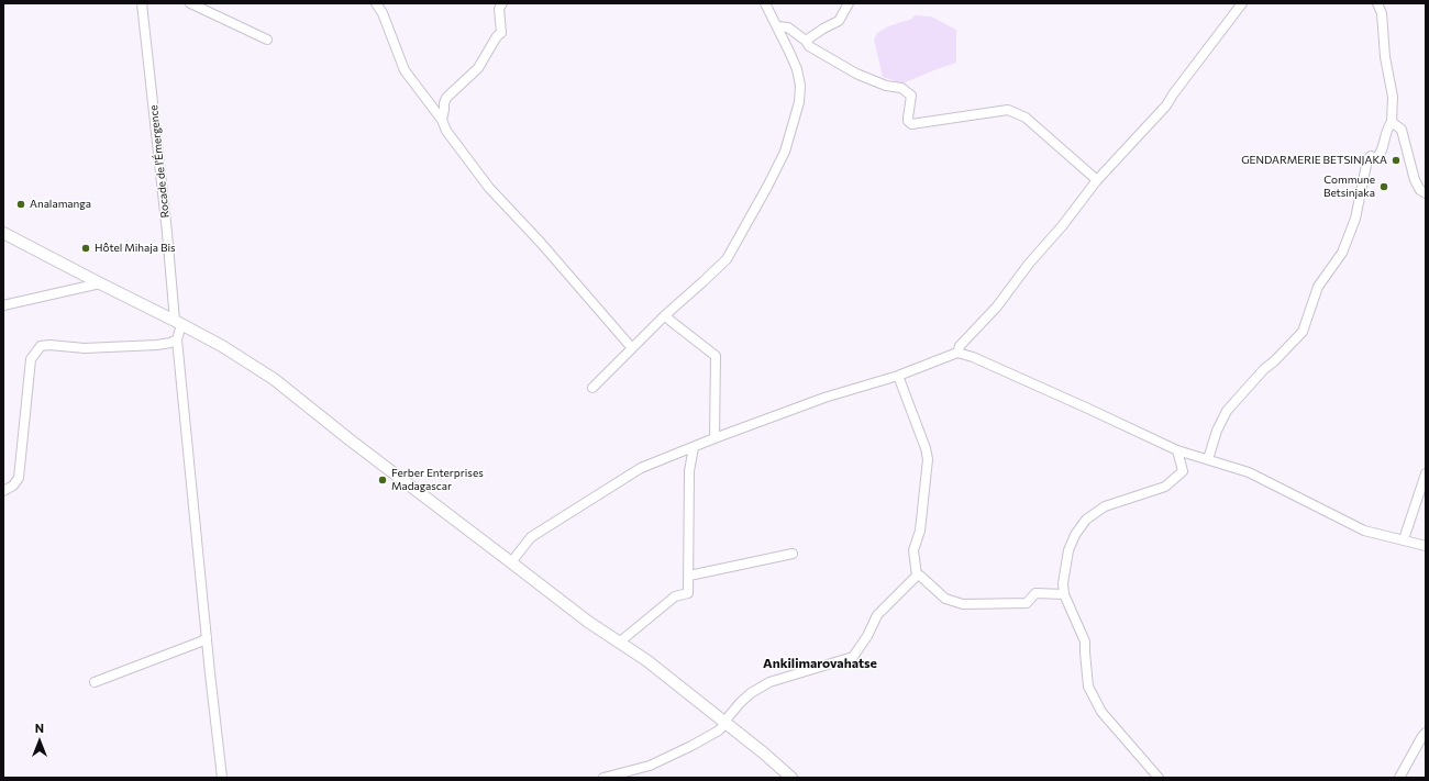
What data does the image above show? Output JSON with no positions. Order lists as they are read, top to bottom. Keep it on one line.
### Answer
{"streets":{"street":["Rocade de l'Émergence"]},"districts":["Ankilimarovahatse"],"places":["GENDARMERIE BETSINJAKA","Commune Betsinjaka","Analamanga","Hôtel Mihaja Bis","Ferber Enterprises Madagascar"],"north":"top"}
